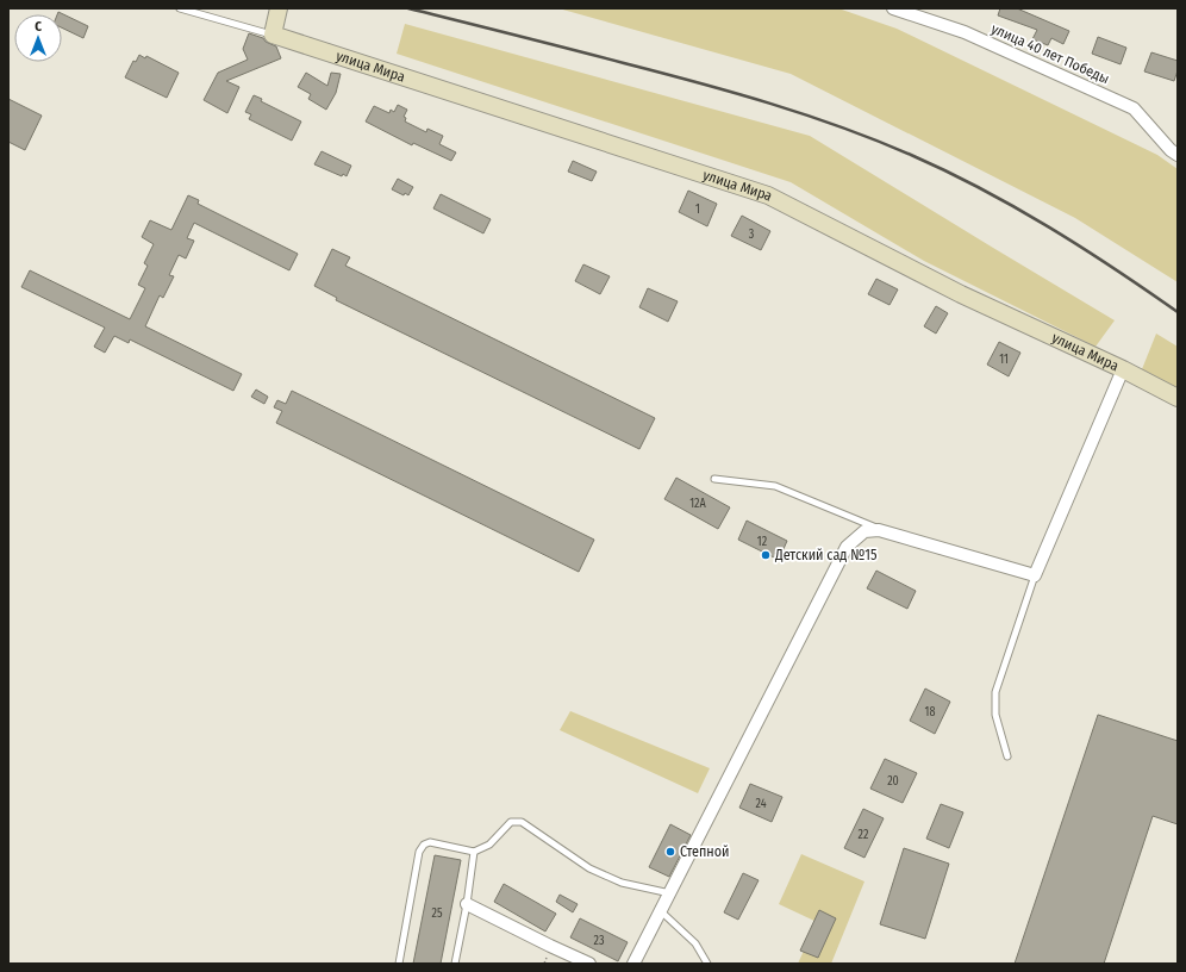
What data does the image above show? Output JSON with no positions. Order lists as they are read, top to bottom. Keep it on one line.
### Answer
{"streets":{"street":["улица 40 лет Победы","улица Мира"]},"places":["Детский сад №15","Степной"],"house_numbers":["1","3","11","12А","12","18","20","24","22","25","23"],"north":"top"}
